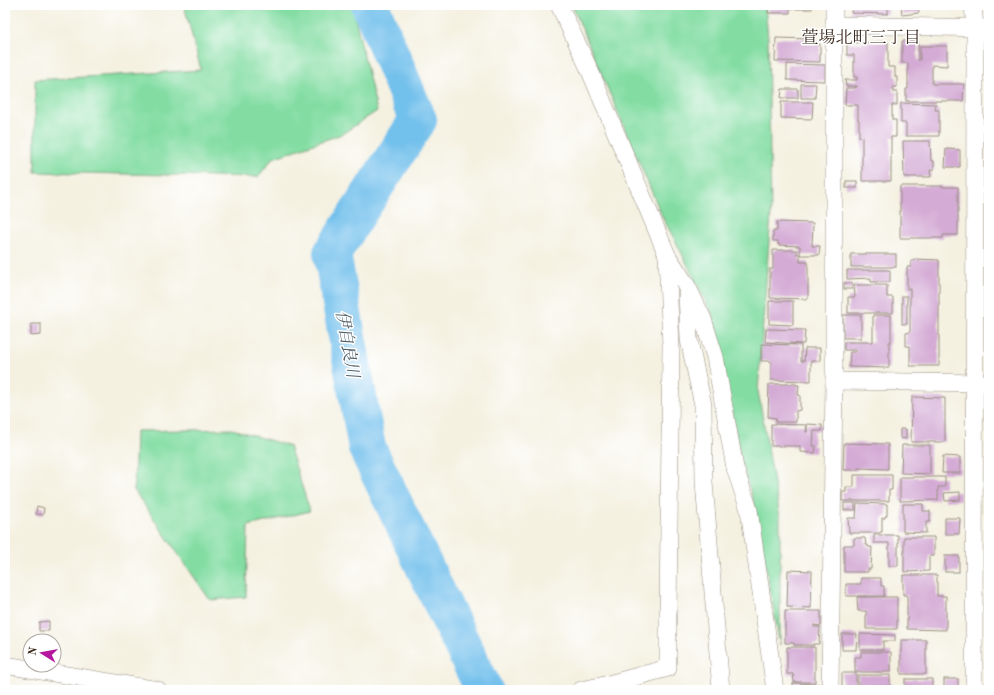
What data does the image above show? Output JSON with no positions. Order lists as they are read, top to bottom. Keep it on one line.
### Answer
{"districts":["萱場北町三丁目"],"water":["伊自良川"],"north":"left"}
